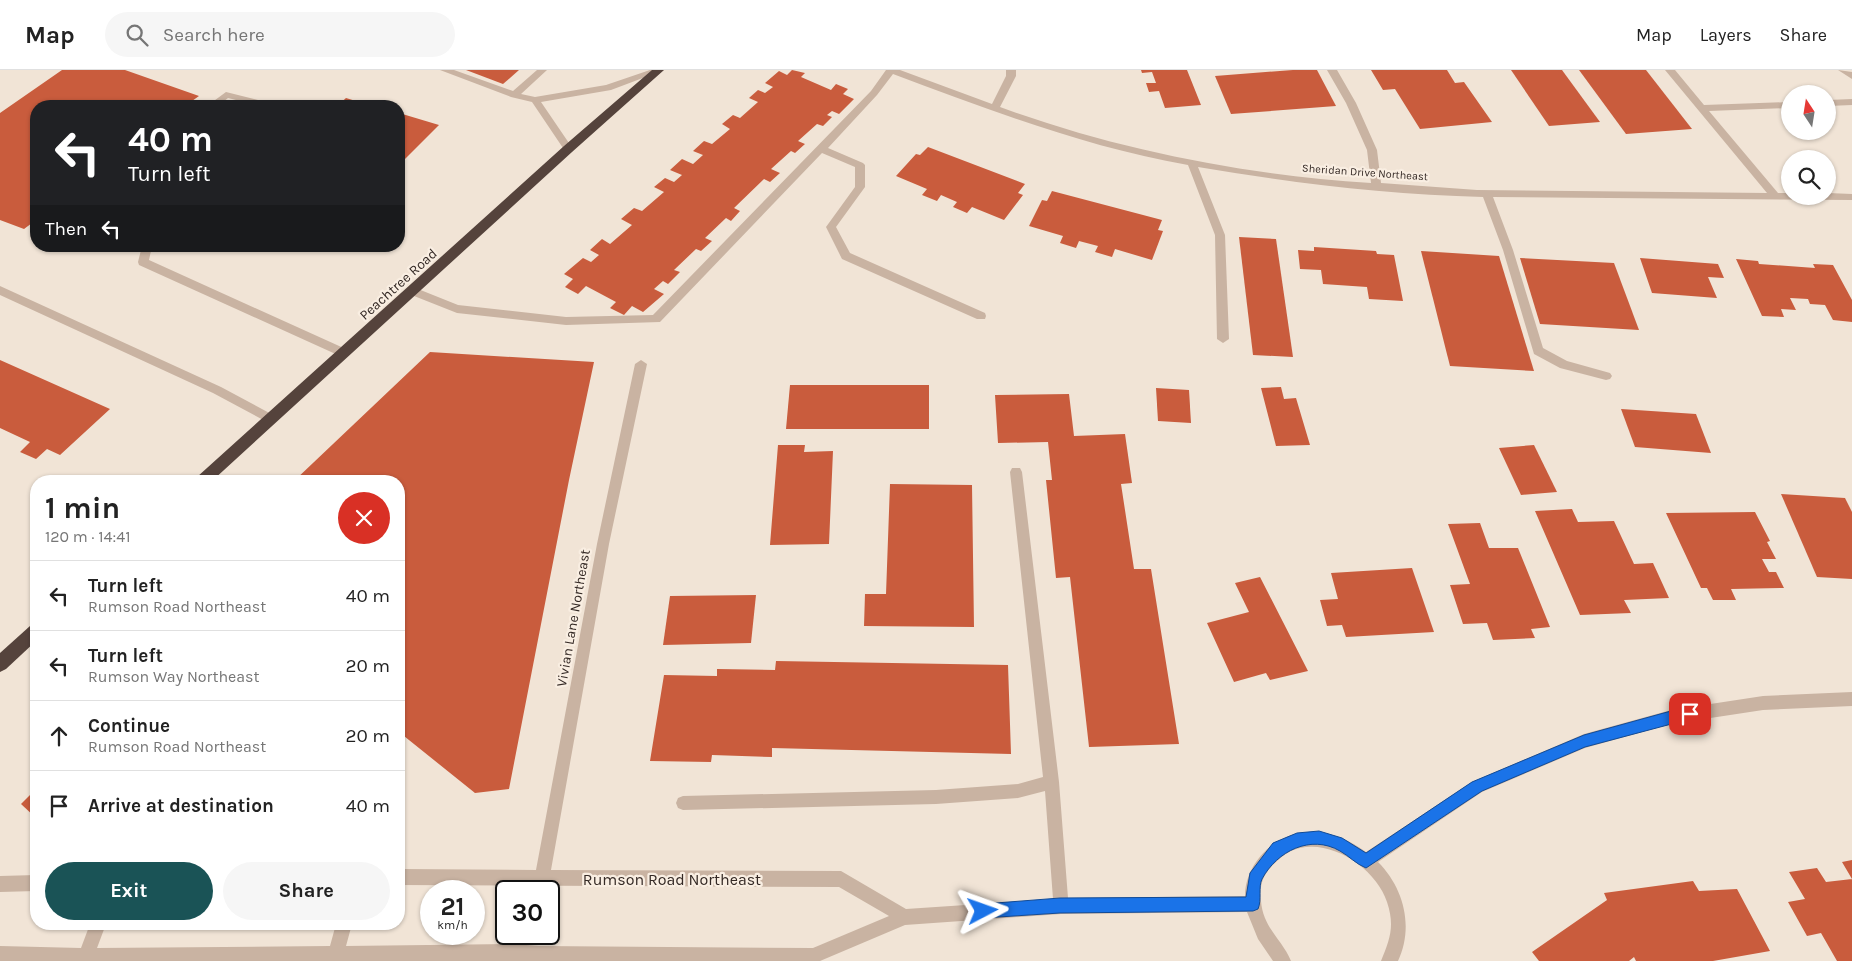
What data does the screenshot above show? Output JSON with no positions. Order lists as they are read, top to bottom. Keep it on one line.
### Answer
{"streets":{"highway":["Peachtree Road"],"street":["Sheridan Drive Northeast","Vivian Lane Northeast","Rumson Road Northeast"]},"crossings":[["Vivian Lane Northeast","Rumson Road Northeast"]],"north":"top","page":{"header":"Map","search":"Search here","nav":["Map","Layers","Share"],"turn":["40 m","Turn left"],"then":"Then","heading":["1 min","120 m · 14:41"],"list":[{"name":"Turn left","note":"Rumson Road Northeast","value":"40 m"},{"name":"Turn left","note":"Rumson Way Northeast","value":"20 m"},{"name":"Continue","note":"Rumson Road Northeast","value":"20 m"},{"name":"Arrive at destination","value":"40 m"}],"buttons":["Exit","Share"],"speed":"21 km/h","limit":"30"}}
